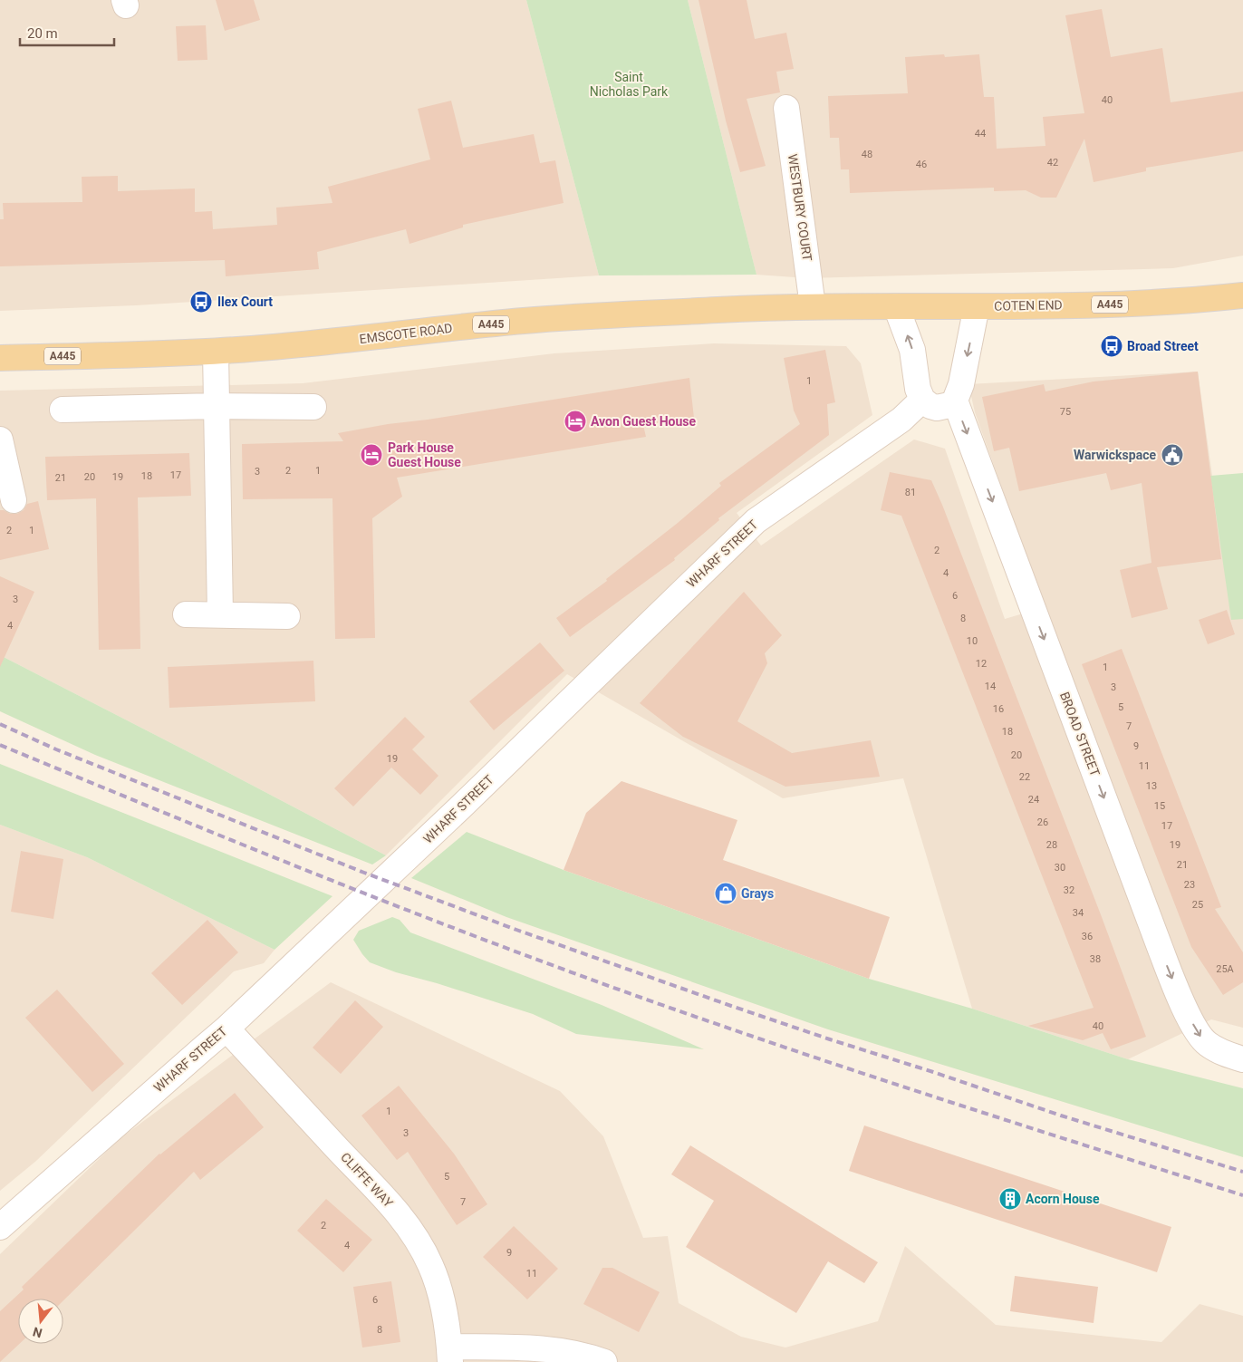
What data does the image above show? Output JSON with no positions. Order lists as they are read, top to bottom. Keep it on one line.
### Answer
{"streets":{"main road":["A445","COTEN END","EMSCOTE ROAD"],"street":["WESTBURY COURT","WHARF STREET","BROAD STREET","CLIFFE WAY"]},"crossings":[["WESTBURY COURT","COTEN END"],["WESTBURY COURT","EMSCOTE ROAD"],["COTEN END","EMSCOTE ROAD"],["WHARF STREET","CLIFFE WAY"]],"one_way":["BROAD STREET"],"parks":["Saint Nicholas Park"],"places":{"bus stop":["Ilex Court","Broad Street"],"hotel":["Avon Guest House","Park House Guest House"],"public building":["Warwickspace"],"shop":["Grays"],"building":["Acorn House"]},"house_numbers":["40","44","48","42","46","1","75","2","1","3","17","18","20","19","21","81","2","1","2","4","6","3","8","4","10","12","1","14","3","5","16","7","18","9","20","19","11","22","13","24","15","26","17","28","19","21","30","23","32","25","34","36","38","25A","40","1","3","5","7","2","4","9","11","6","8"],"scale_bar":"20 m","north":"bottom"}
